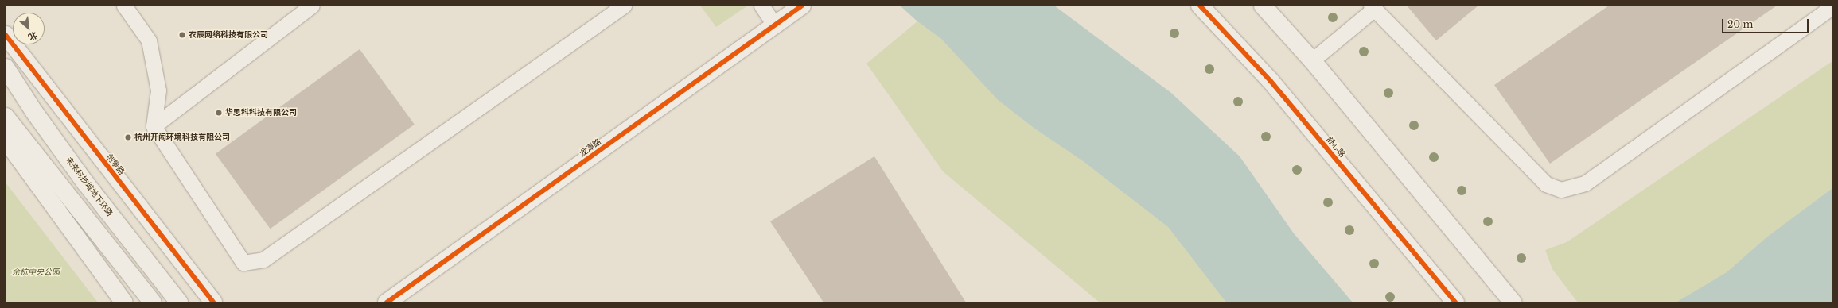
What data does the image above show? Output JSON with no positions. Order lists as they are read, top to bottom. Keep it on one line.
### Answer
{"streets":{"street":["舒心路","龙潭路","创景路","未来科技城地下环路"]},"parks":["余杭中央公园"],"places":["农辰网络科技有限公司","华思科科技有限公司","杭州开闳环境科技有限公司"],"scale_bar":"20 m","north":"bottom right"}
